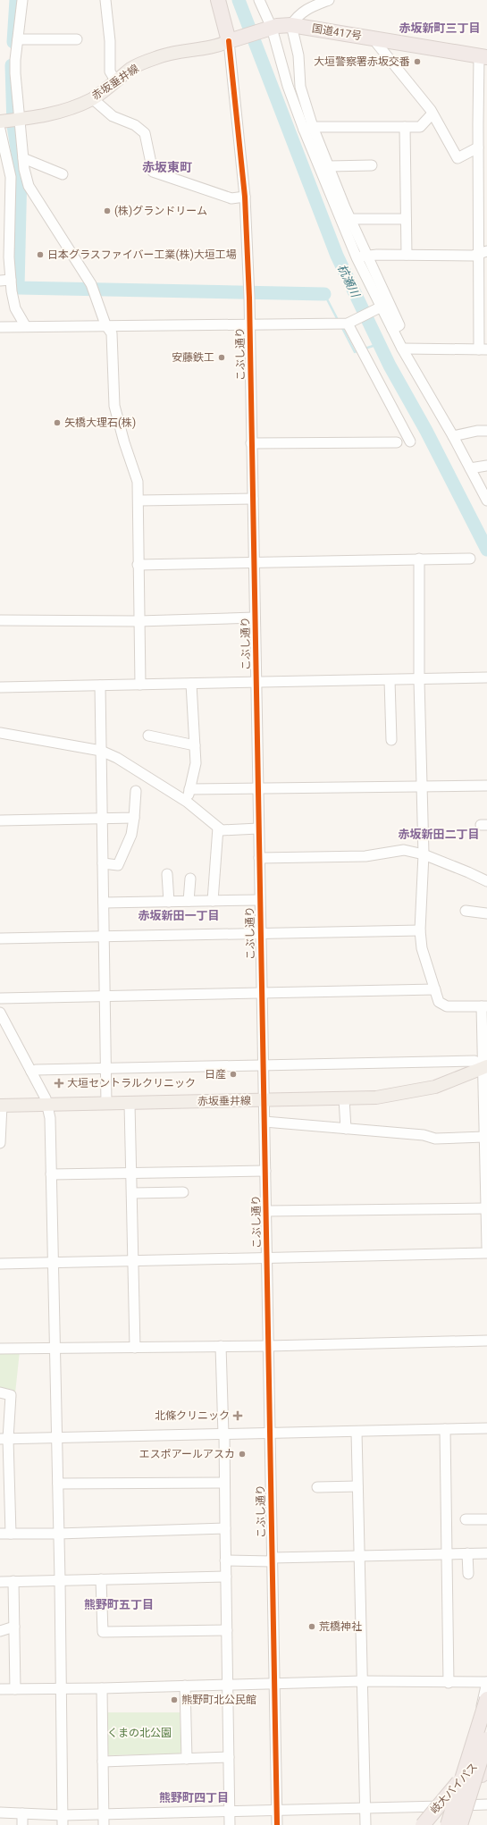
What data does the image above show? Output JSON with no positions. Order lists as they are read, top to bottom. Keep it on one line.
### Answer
{"streets":{"highway":["国道417号","岐大バイパス"],"main road":["赤坂垂井線"],"street":["こぶし通り"]},"crossings":[["国道417号","赤坂垂井線"],["国道417号","こぶし通り"],["赤坂垂井線","こぶし通り"]],"districts":["赤坂新町三丁目","赤坂東町","赤坂新田二丁目","赤坂新田一丁目","熊野町五丁目","熊野町四丁目"],"water":["杭瀬川"],"parks":["くまの北公園"],"places":{"other":["大垣警察署赤坂交番","(株)グランドリーム","日本グラスファイバー工業(株)大垣工場","安藤鉄工","矢橋大理石(株)","日産","エスポアールアスカ","荒橋神社","熊野町北公民館"],"health":["大垣セントラルクリニック","北條クリニック"]}}
